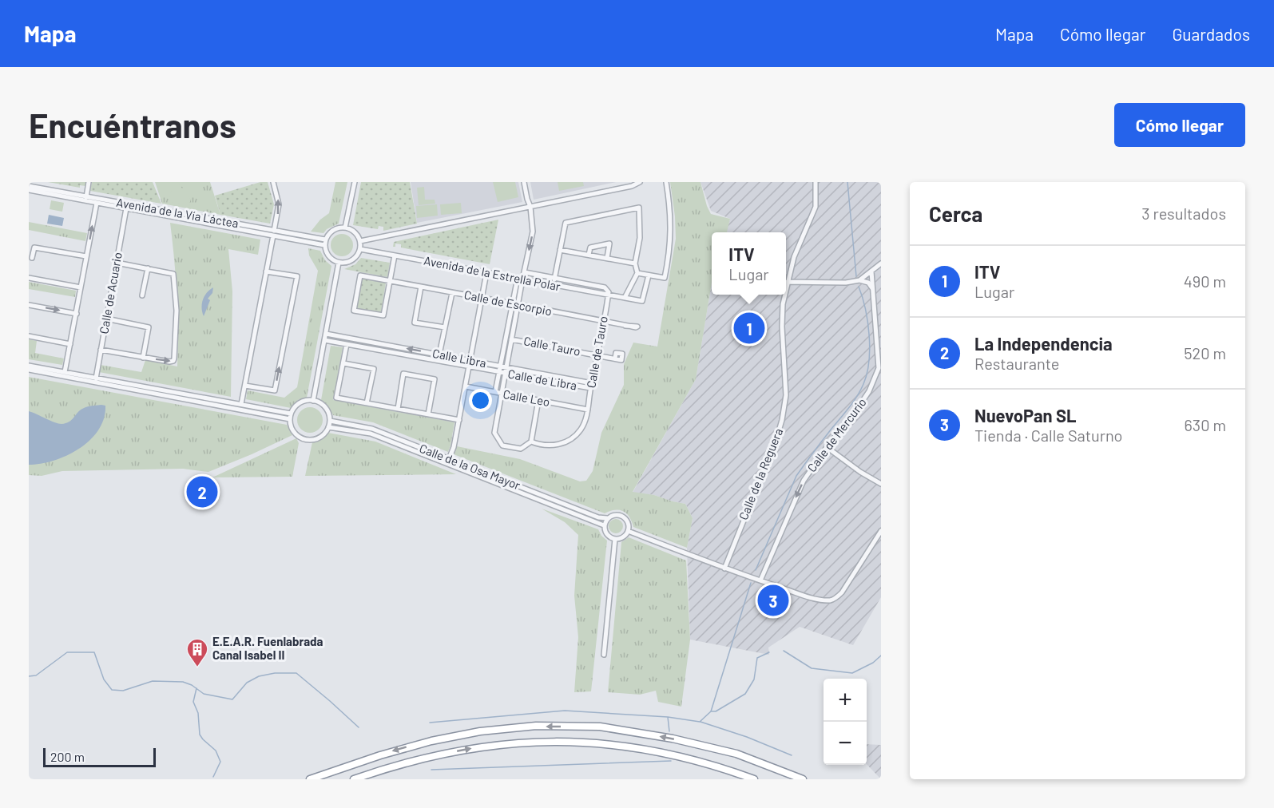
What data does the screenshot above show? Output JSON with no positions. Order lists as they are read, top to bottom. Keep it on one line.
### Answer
{"streets":{"street":["Avenida de la Vía Láctea","Avenida de la Estrella Polar","Calle de Acuario","Calle de Escorpio","Calle Tauro","Calle de Tauro","Calle Libra","Calle de Libra","Calle Leo","Calle de Mercurio","Calle de la Osa Mayor","Calle de la Reguera"]},"crossings":[["Avenida de la Vía Láctea","Avenida de la Estrella Polar"],["Avenida de la Vía Láctea","Calle de Acuario"],["Avenida de la Estrella Polar","Calle de Escorpio"],["Avenida de la Estrella Polar","Calle de Tauro"],["Calle de Escorpio","Calle de Tauro"],["Calle Tauro","Calle de Tauro"],["Calle de Tauro","Calle Libra"],["Calle de Tauro","Calle de Libra"],["Calle de Tauro","Calle Leo"]],"one_way":["Calle Libra","Calle de Mercurio"],"places":{"building":["E.E.A.R. Fuenlabrada Canal Isabel II"]},"scale_bar":"200 m","page":{"header":"Mapa","nav":["Mapa","Cómo llegar","Guardados"],"buttons":"Cómo llegar","title":"Encuéntranos","heading":["Cerca","3 resultados"],"popup":["ITV","Lugar"],"list":[{"mark":"1","name":"ITV","note":"Lugar","value":"490 m"},{"mark":"2","name":"La Independencia","note":"Restaurante","value":"520 m"},{"mark":"3","name":"NuevoPan SL","note":"Tienda · Calle Saturno","value":"630 m"}],"pins":["1","2","3"],"map_buttons":["+","−"],"scale":"200 m"}}
